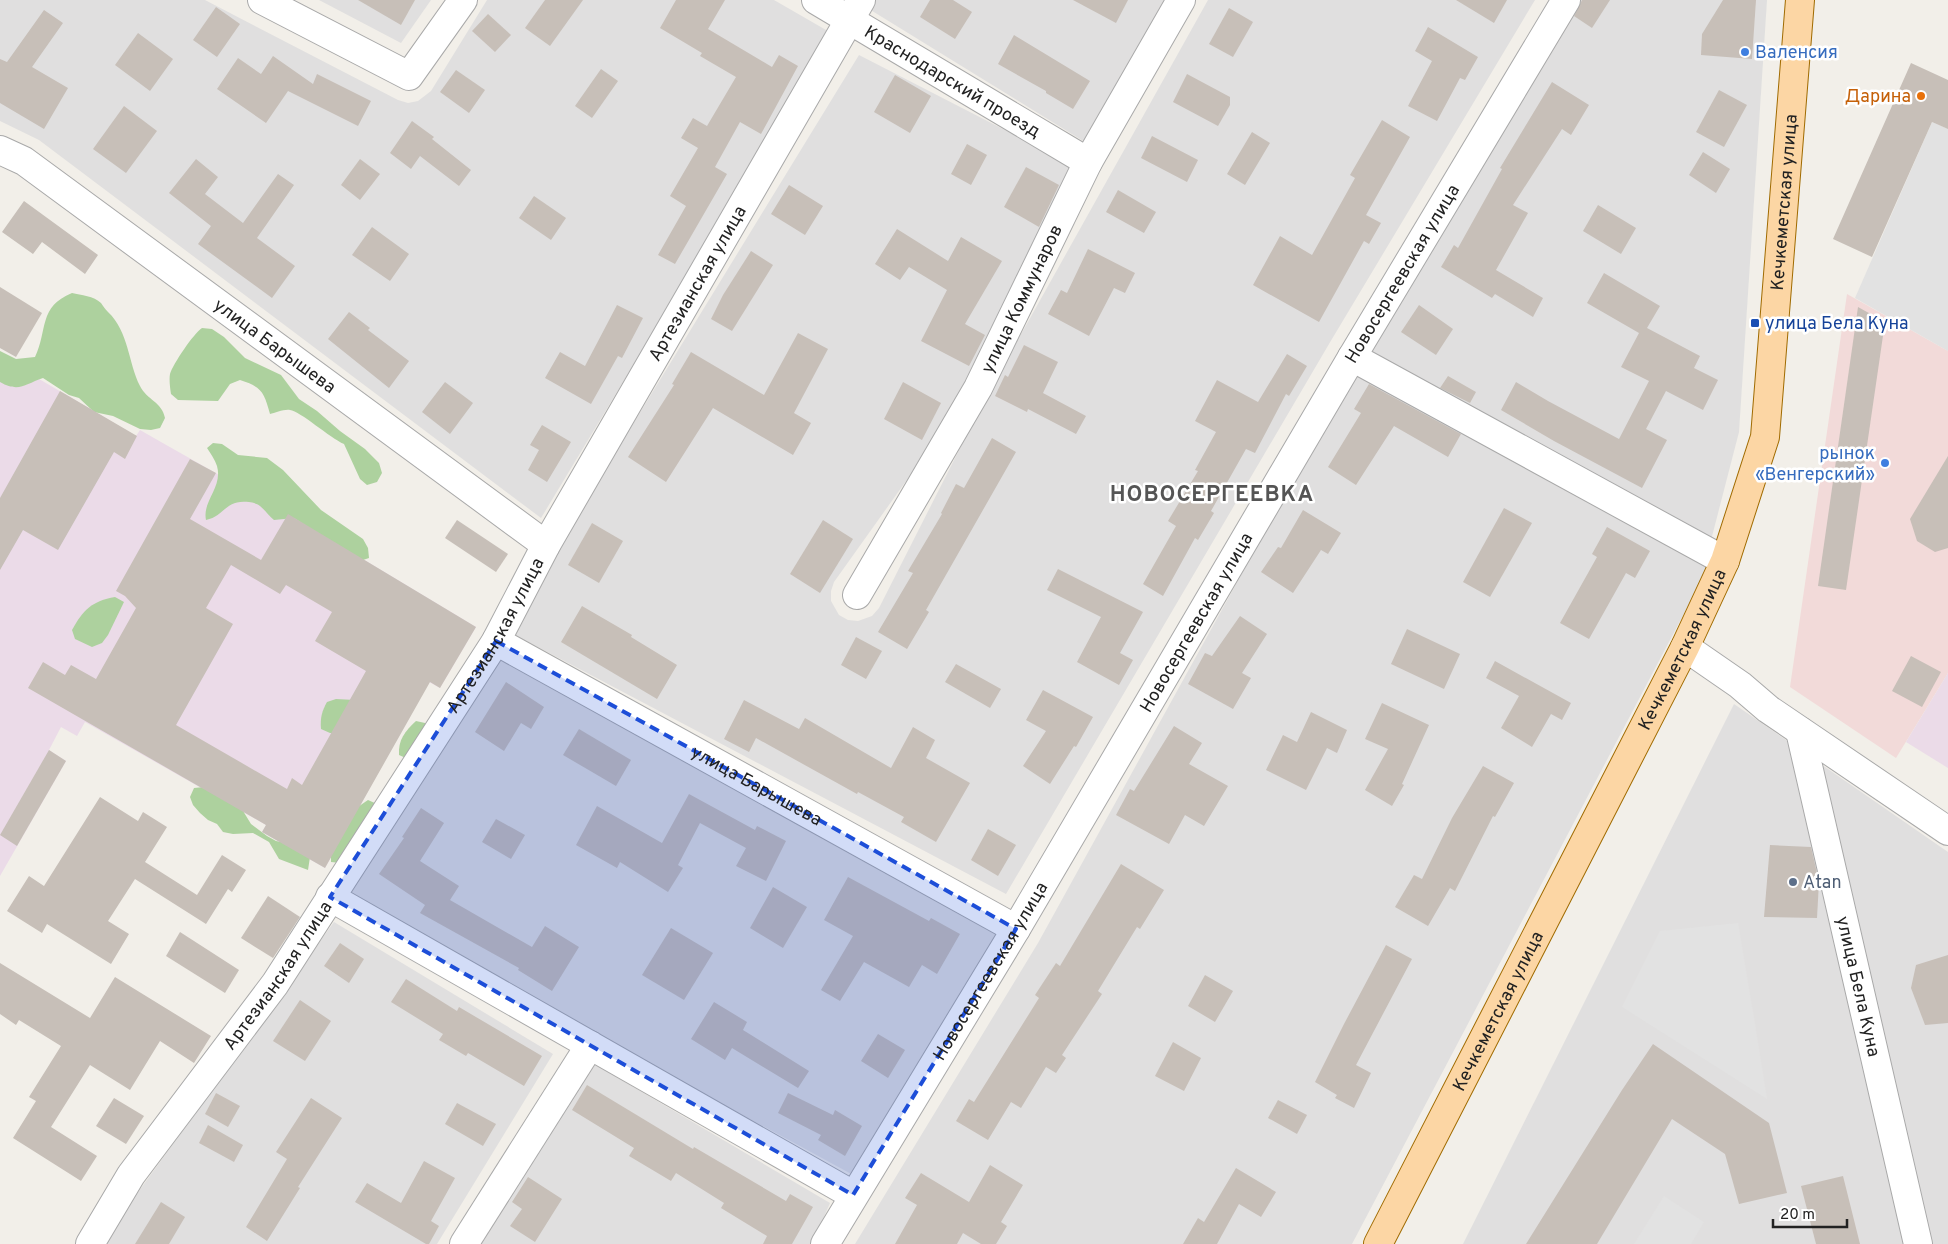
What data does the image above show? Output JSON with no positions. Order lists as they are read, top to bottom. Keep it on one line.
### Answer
{"streets":{"main road":["Кечкеметская улица"],"street":["Краснодарский проезд","Новосергеевская улица","Артезианская улица","улица Коммунаров","улица Барышева","улица Бела Куна"]},"crossings":[["Краснодарский проезд","Артезианская улица"],["Краснодарский проезд","улица Коммунаров"],["Новосергеевская улица","улица Барышева"],["Артезианская улица","улица Барышева"]],"districts":["НОВОСЕРГЕЕВКА"],"places":{"other":["Валенсия","Дарина","рынок «Венгерский»","Аtan"],"transit":["улица Бела Куна"]},"scale_bar":"20 m"}
